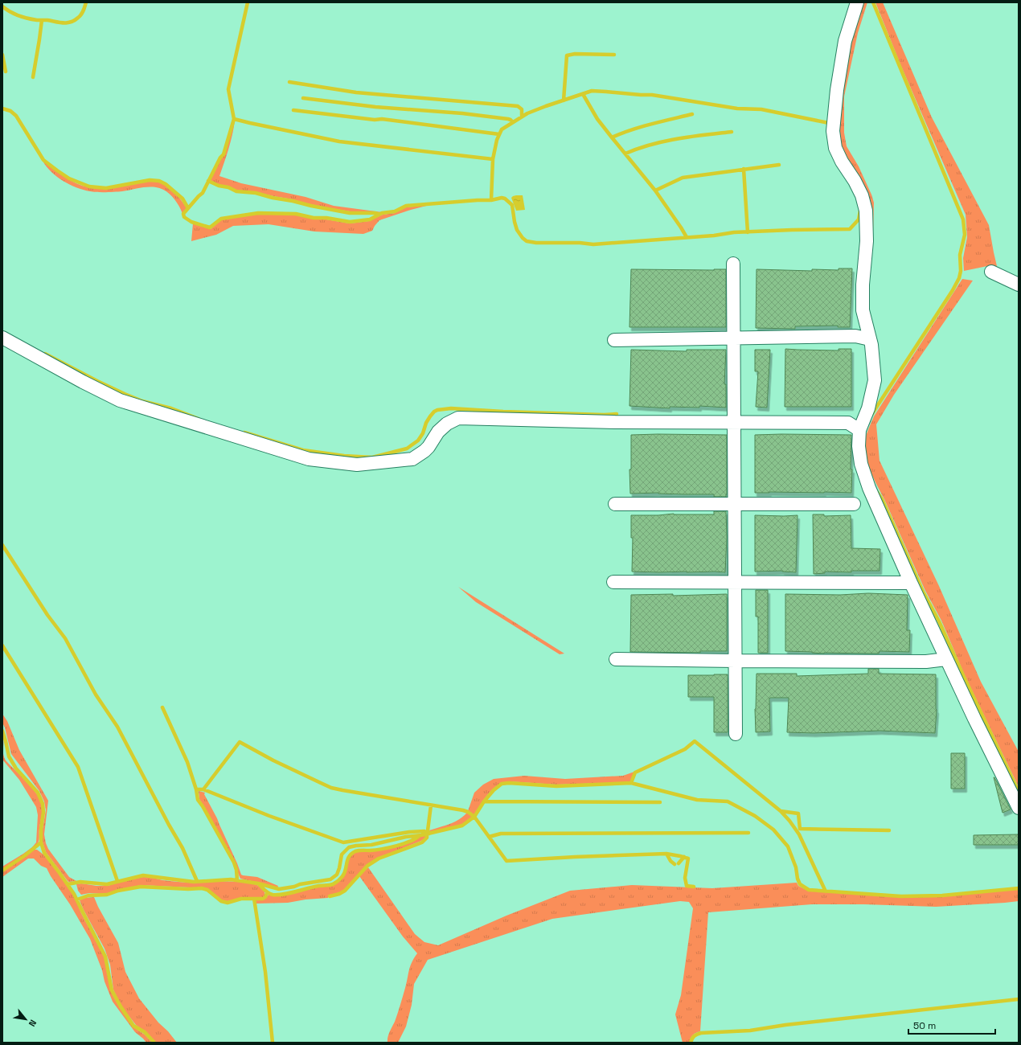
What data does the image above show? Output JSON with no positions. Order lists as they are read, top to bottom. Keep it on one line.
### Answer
{"scale_bar":"50 m","north":"bottom right"}
